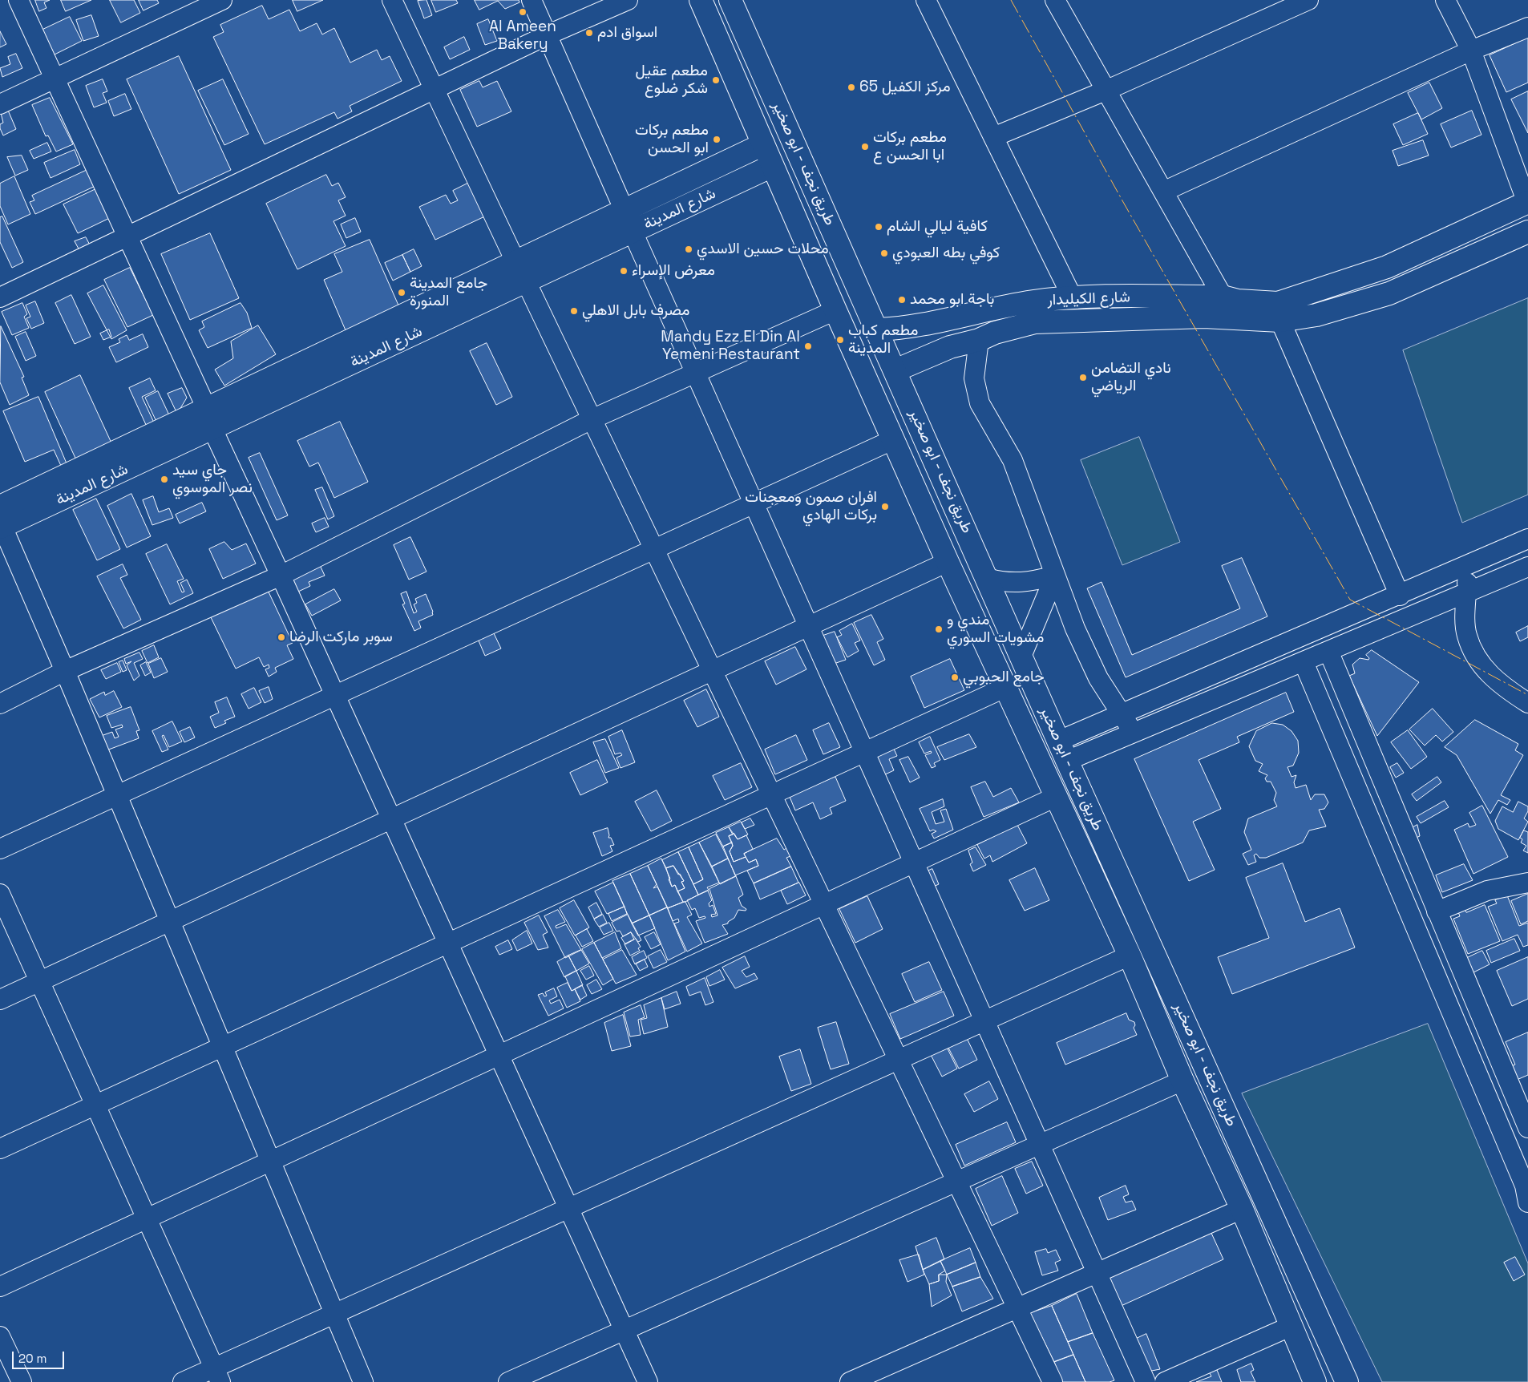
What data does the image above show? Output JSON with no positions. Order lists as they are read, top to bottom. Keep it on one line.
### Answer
{"streets":{"main road":["طريق نجف - ابو صخير","شارع المدينة","شارع الكيليدار"]},"crossings":[["طريق نجف - ابو صخير","شارع المدينة"],["طريق نجف - ابو صخير","شارع الكيليدار"]],"places":["Al Ameen Bakery","اسواق ادم","مطعم عقيل شكر ضلوع","مركز الكفيل 65","مطعم بركات ابو الحسن","مطعم بركات ابا الحسن ع","كافية ليالي الشام","محلات حسين الاسدي","كوفي بطه العبودي","معرض الإسراء","جامع المدينة المنورة","باجة ابو محمد","مصرف بابل الاهلي","مطعم كباب المدينة","Mandy Ezz El Din Al Yemeni Restaurant","نادي التضامن الرياضي","جاي سيد نصر الموسوي","افران صمون ومعجنات بركات الهادي","مندي و مشويات السوري","سوبر ماركت الرضا","جامع الحبوبي"],"scale_bar":"20 m"}
